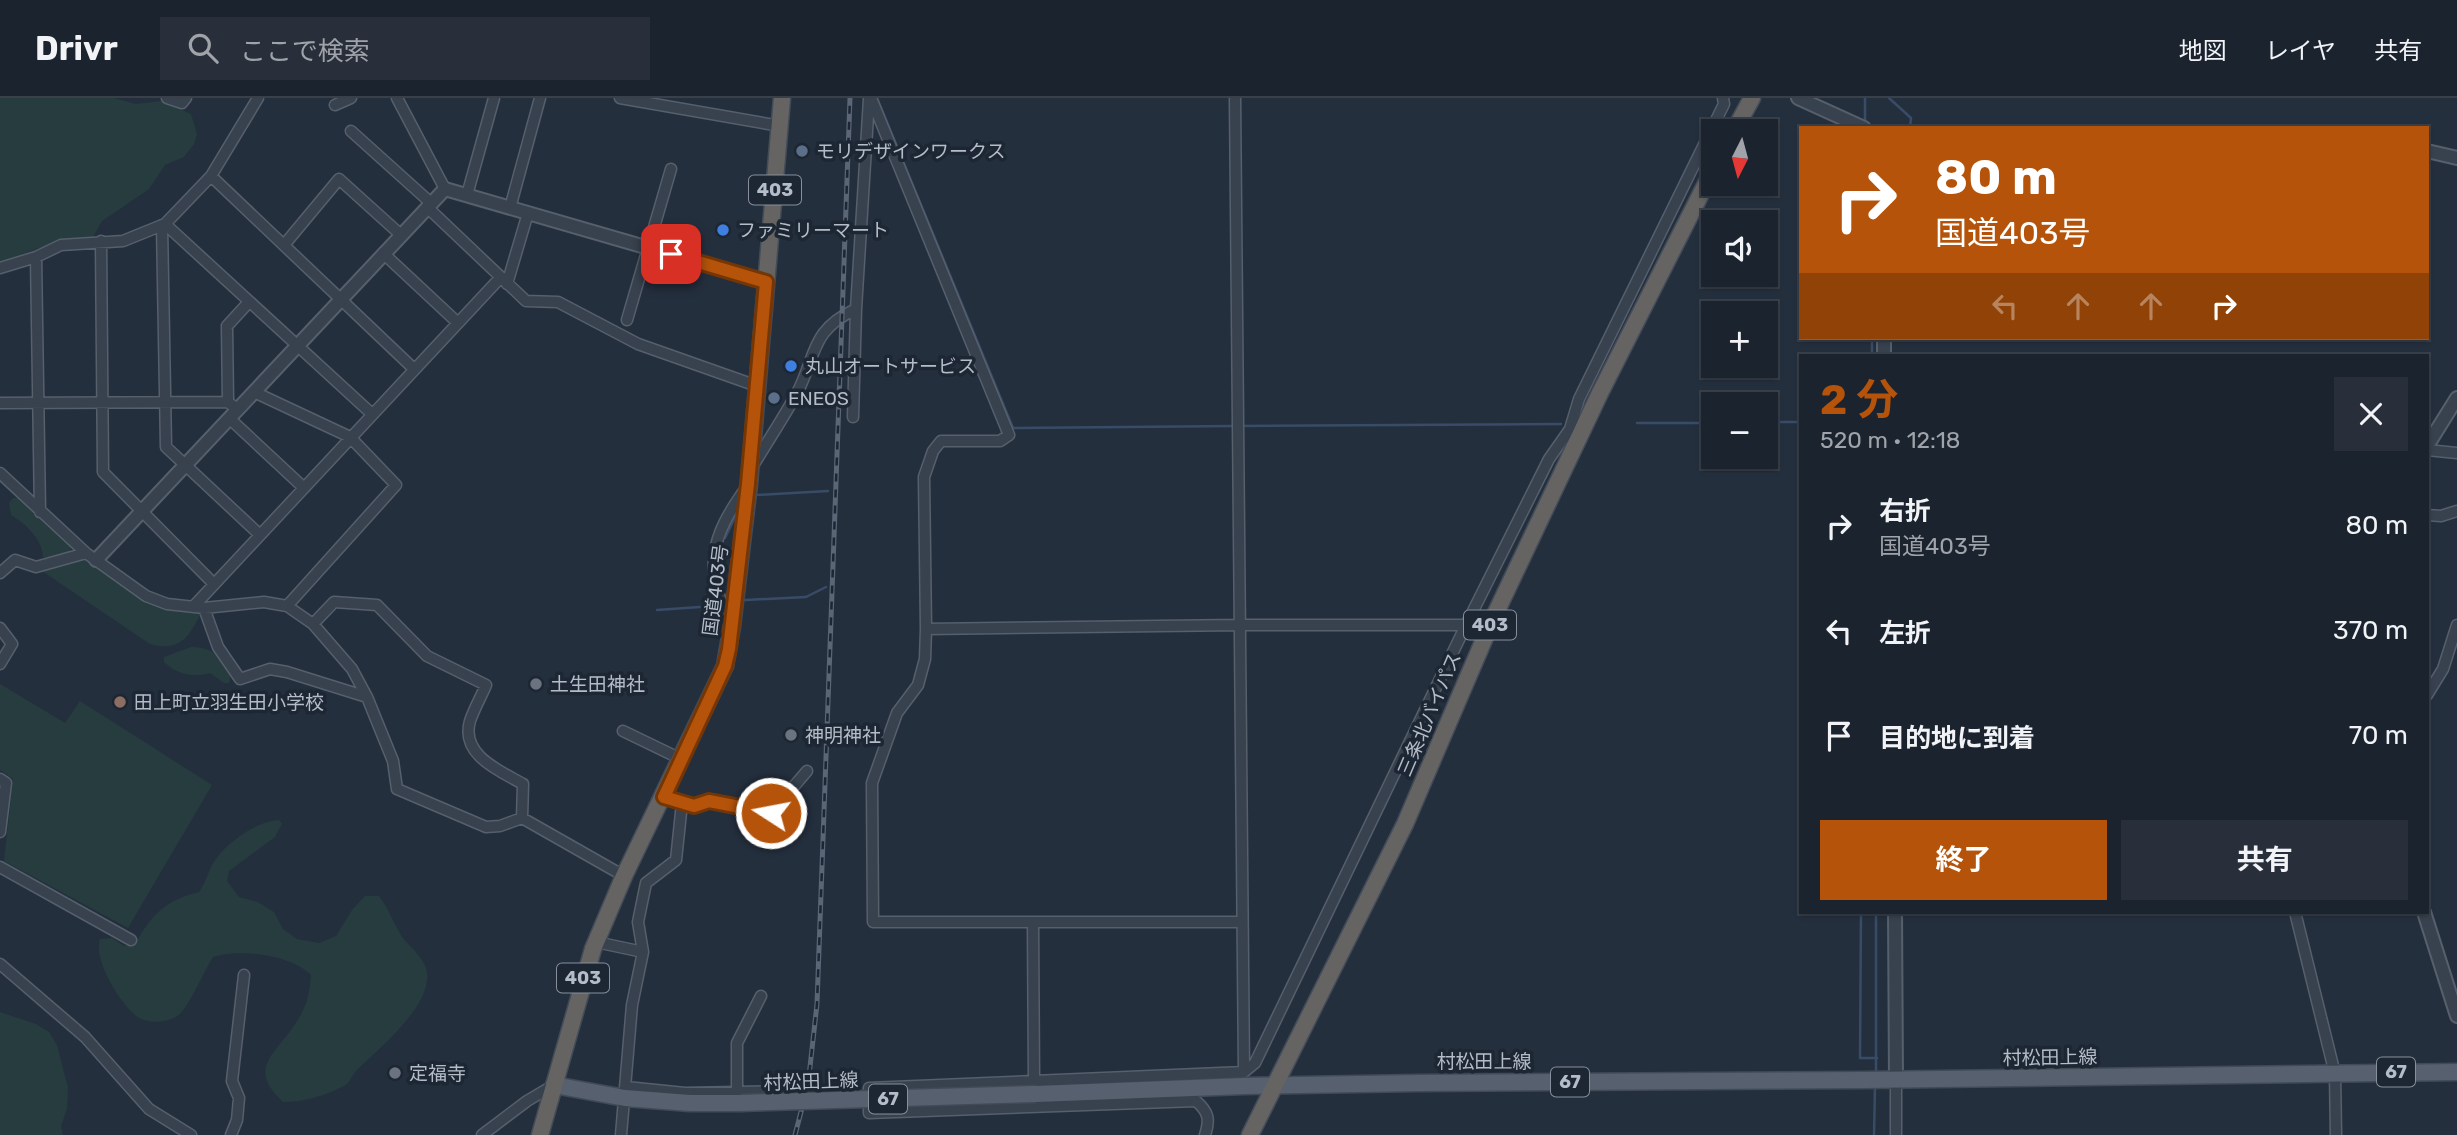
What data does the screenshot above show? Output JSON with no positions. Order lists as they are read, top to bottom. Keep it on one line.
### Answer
{"streets":{"highway":["403","国道403号","三条北バイパス"],"main road":["村松田上線","67"]},"crossings":[["403","三条北バイパス"],["403","村松田上線"],["国道403号","村松田上線"],["三条北バイパス","村松田上線"]],"places":["モリデザインワークス","ファミリーマート","丸山オートサービス","ENEOS","土生田神社","田上町立羽生田小学校","神明神社","定福寺"],"north":"bottom","page":{"header":"Drivr","search":"ここで検索","nav":["地図","レイヤ","共有"],"map_buttons":["+","−"],"turn":["80 m","国道403号"],"heading":["2 分","520 m · 12:18"],"list":[{"name":"右折","note":"国道403号","value":"80 m"},{"name":"左折","value":"370 m"},{"name":"目的地に到着","value":"70 m"}],"buttons":["終了","共有"]}}
